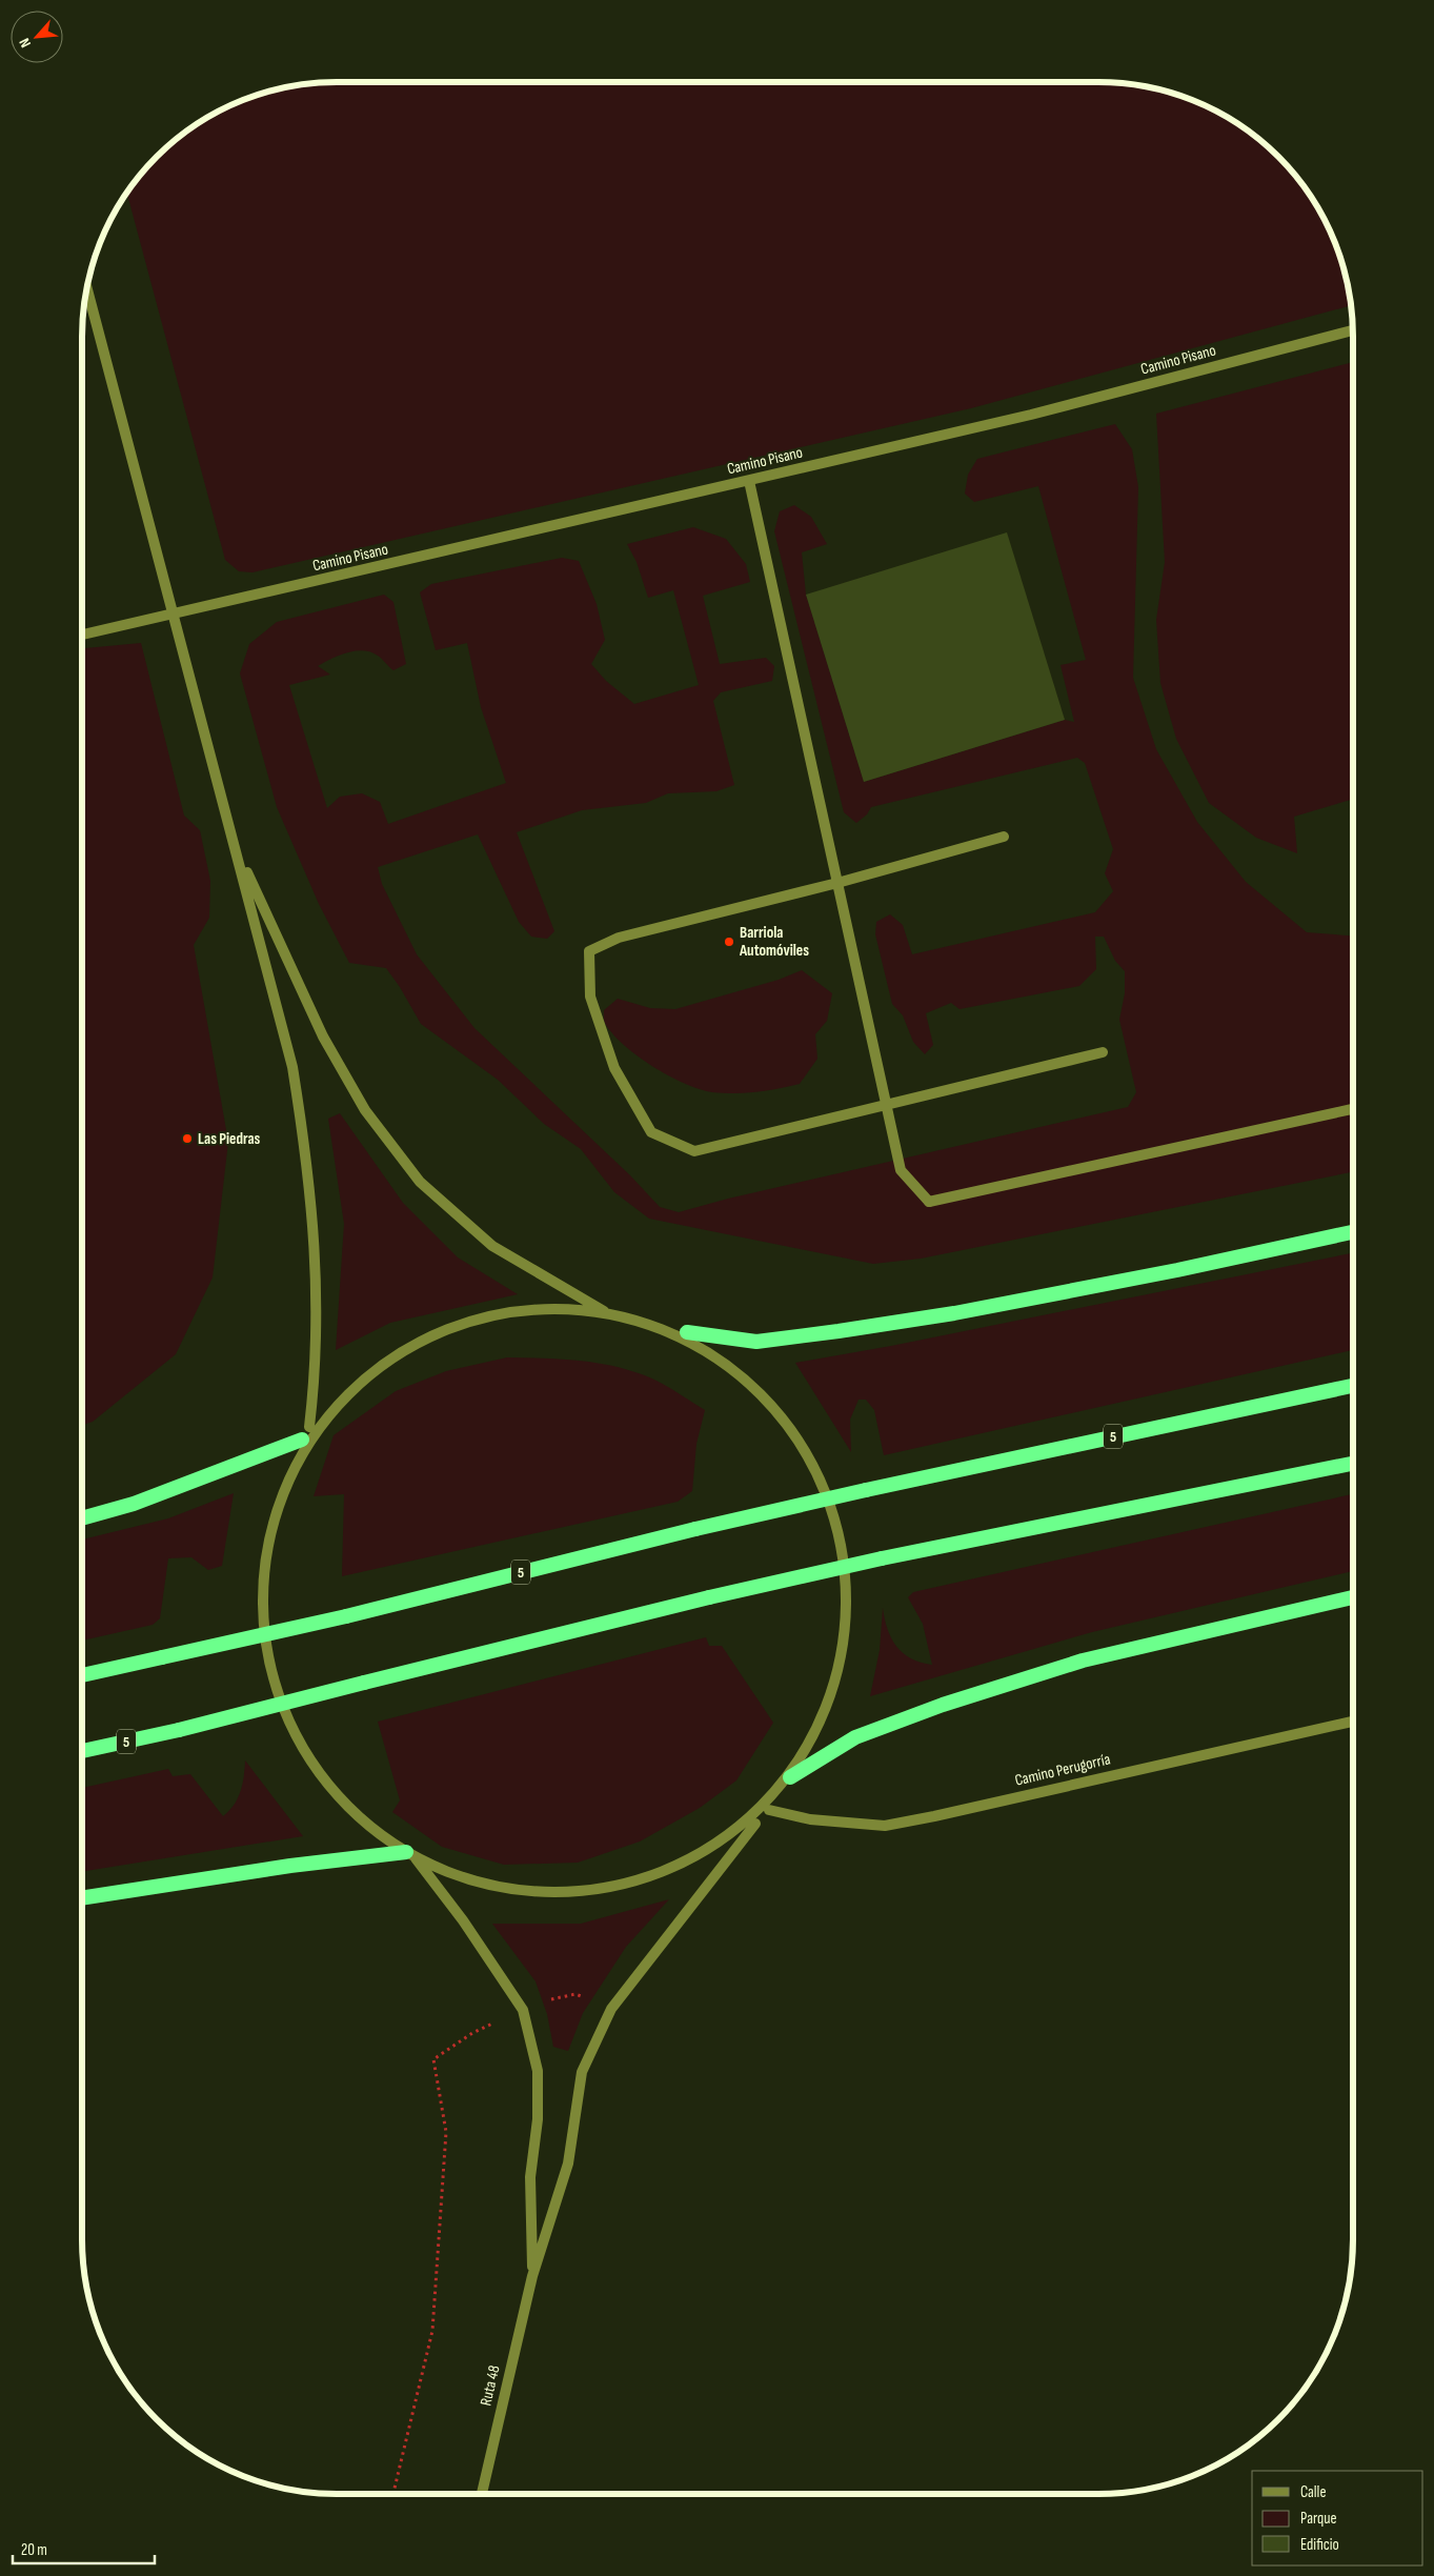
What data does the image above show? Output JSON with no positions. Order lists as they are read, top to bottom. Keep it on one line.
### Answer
{"streets":{"highway":["5"],"street":["Camino Pisano","Camino Perugorría","Ruta 48"]},"places":["Barriola Automóviles","Las Piedras"],"legend":["Calle","Parque","Edificio"],"scale_bar":"20 m","north":"bottom left"}
